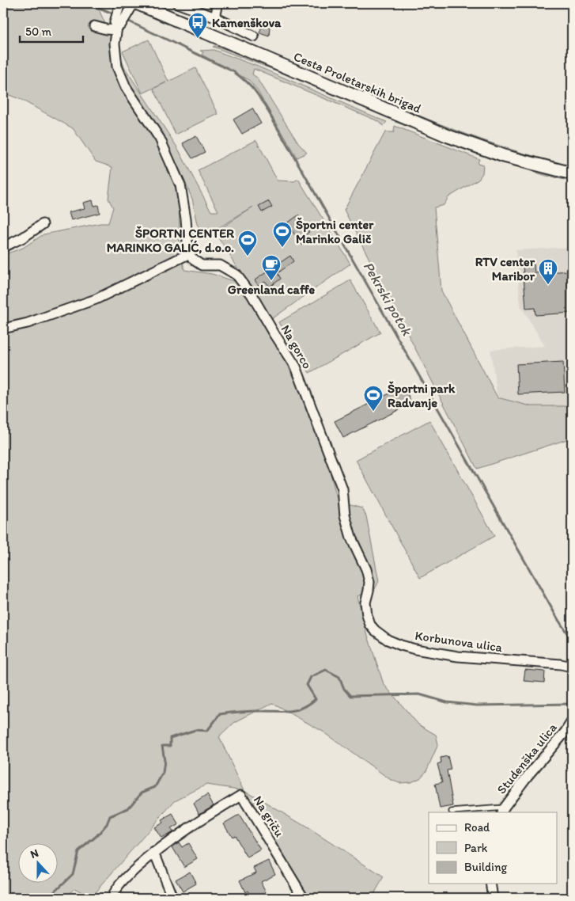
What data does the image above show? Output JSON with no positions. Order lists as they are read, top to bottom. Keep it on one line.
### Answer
{"streets":{"main road":["Cesta Proletarskih brigad"],"street":["Na gorco","Korbunova ulica","Studenška ulica","Na griču"]},"crossings":[["Na gorco","Korbunova ulica"]],"water":["Pekrski potok"],"places":{"bus stop":["Kamenškova"],"sports":["Športni center Marinko Galič","ŠPORTNI CENTER MARINKO GALIĆ, d.o.o.","Športni park Radvanje"],"cafe":["Greenland caffe"],"building":["RTV center Maribor"]},"legend":["Road","Park","Building"],"scale_bar":"50 m","north":"top"}
